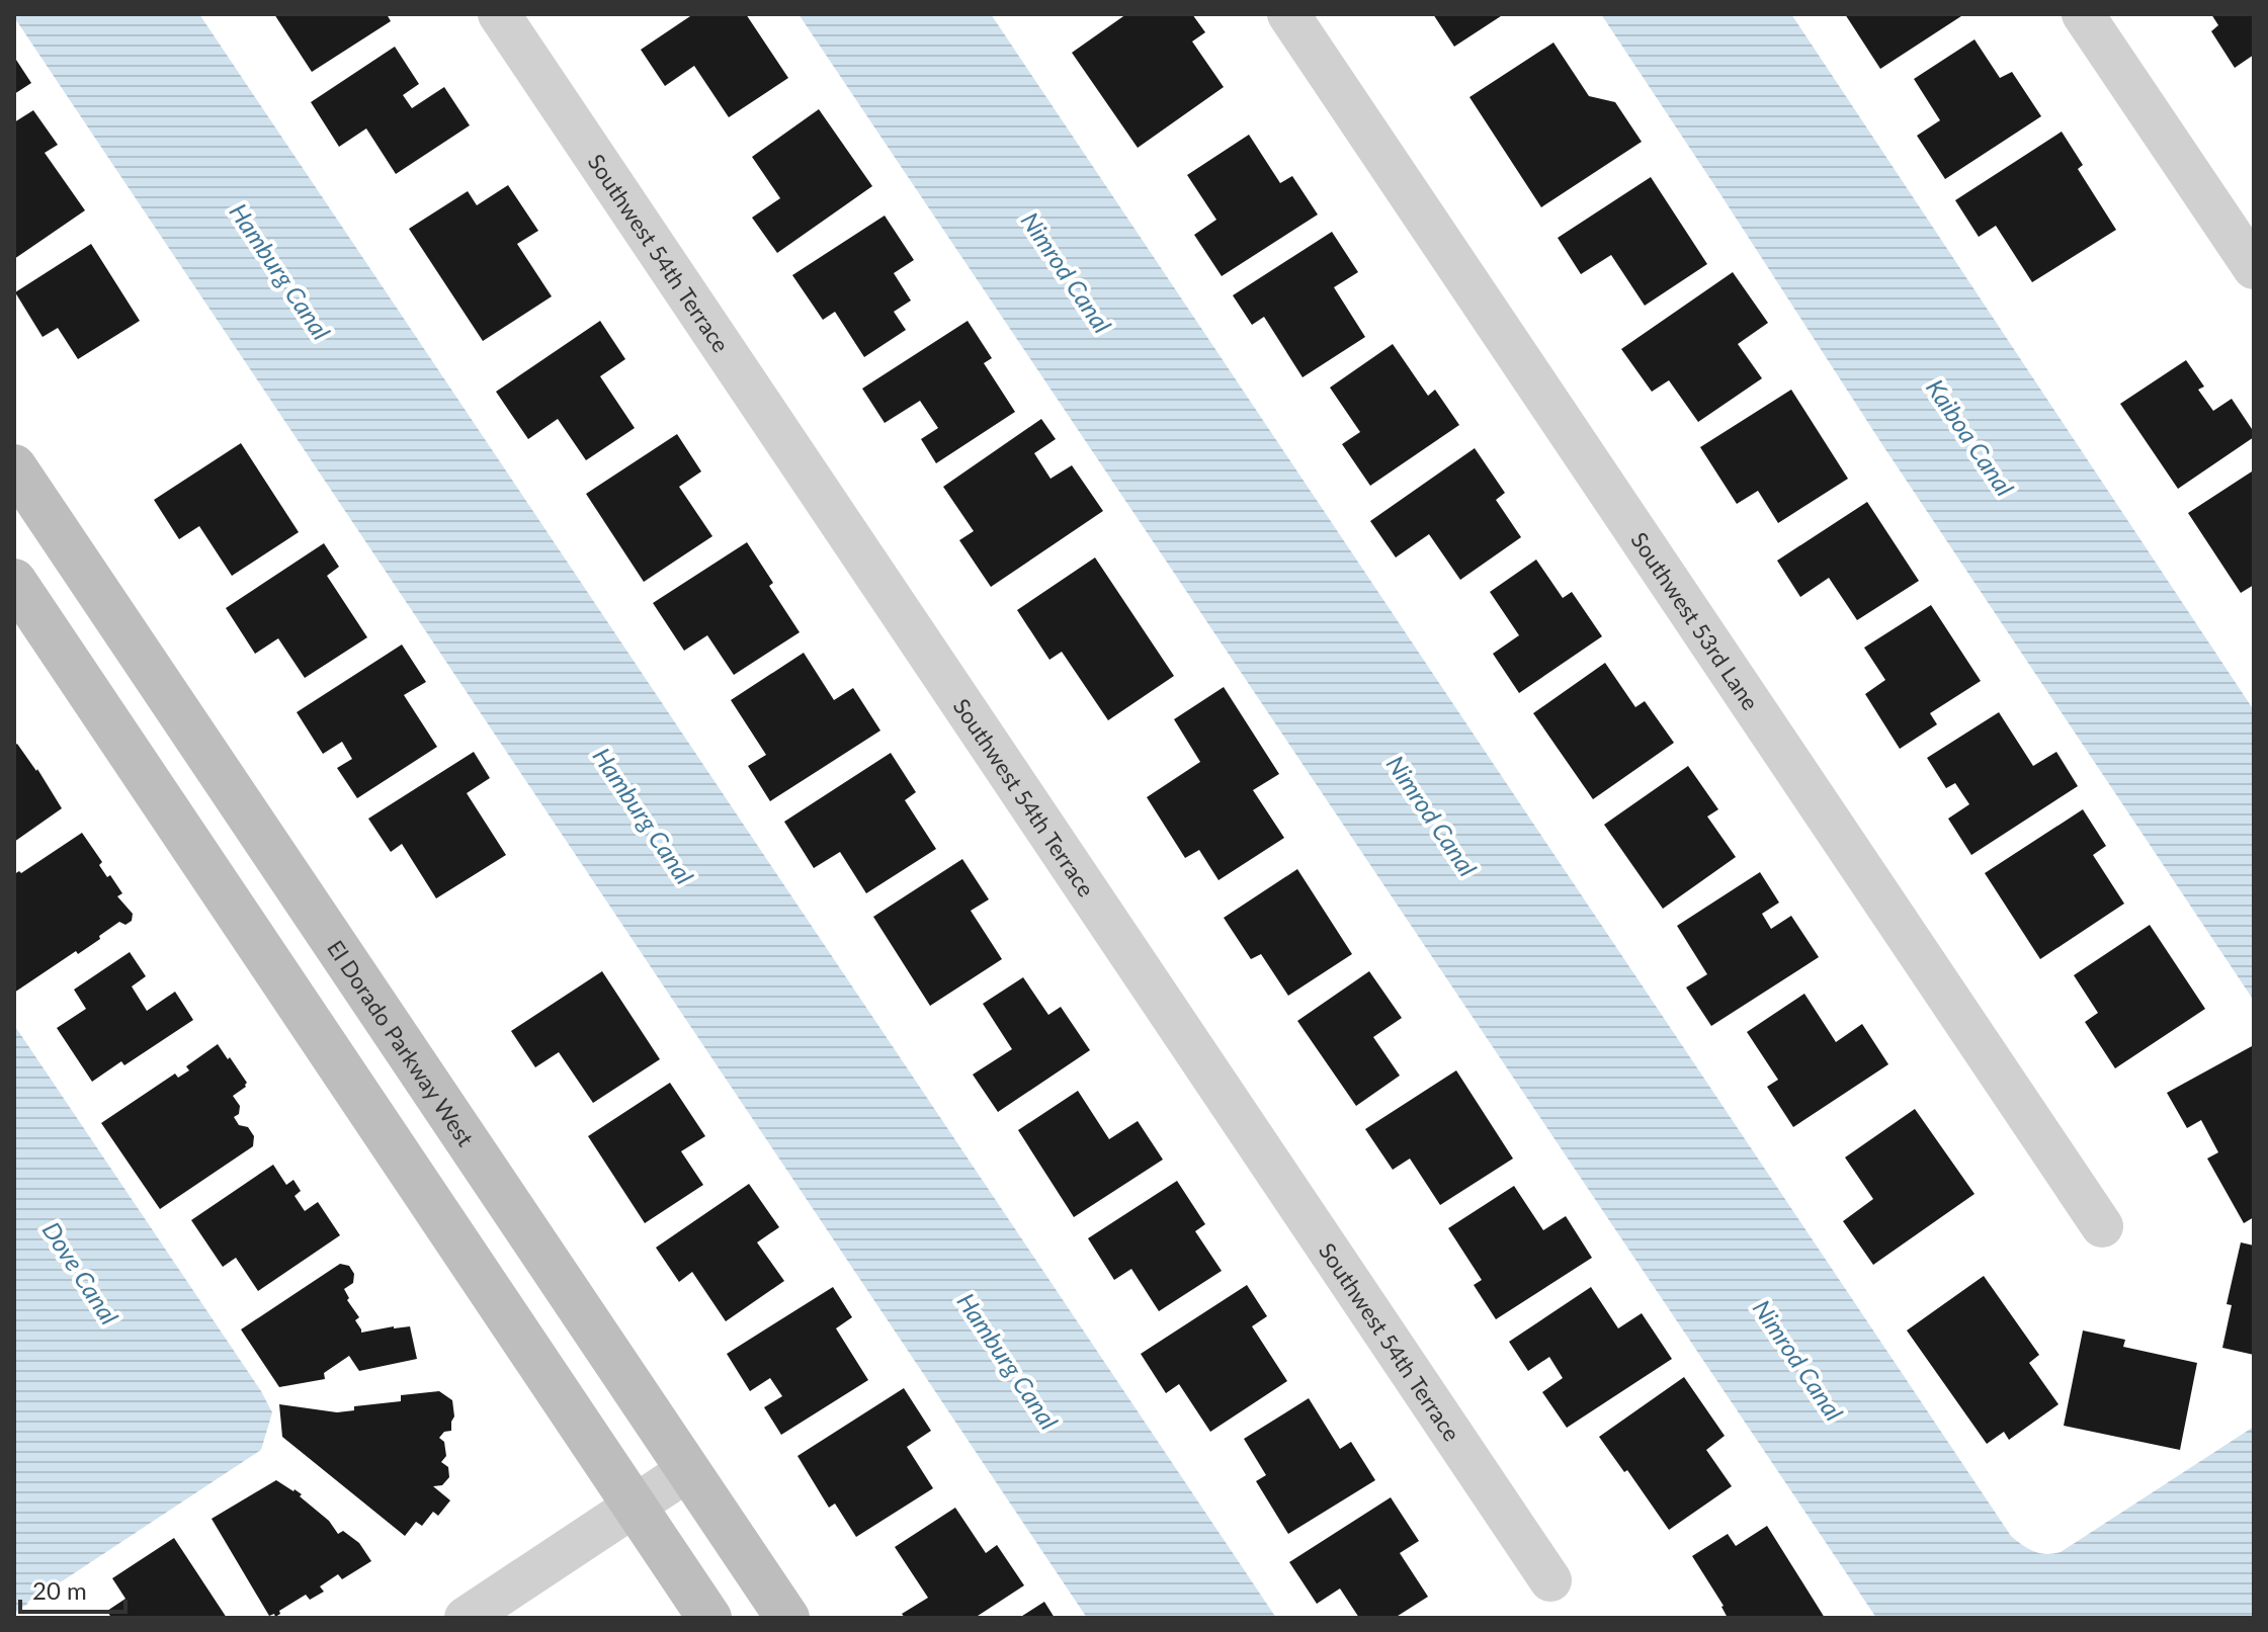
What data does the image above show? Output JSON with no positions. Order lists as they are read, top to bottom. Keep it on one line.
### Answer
{"streets":{"street":["Southwest 54th Terrace","Southwest 53rd Lane","El Dorado Parkway West"]},"water":["Hamburg Canal","Nimrod Canal","Kaiboa Canal","Dove Canal"],"scale_bar":"20 m"}
